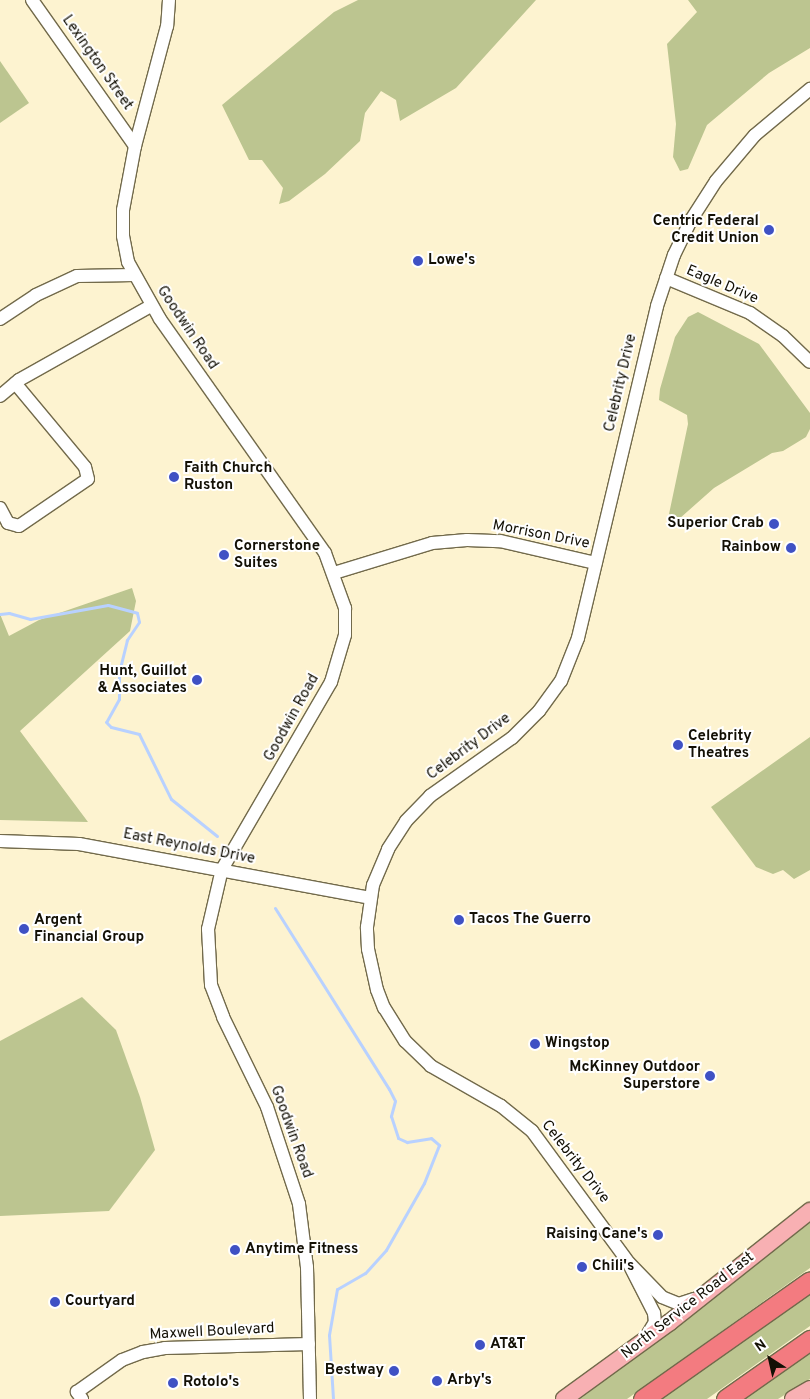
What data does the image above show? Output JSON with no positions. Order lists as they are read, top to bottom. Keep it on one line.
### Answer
{"streets":{"main road":["North Service Road East"],"street":["Lexington Street","Eagle Drive","Goodwin Road","Celebrity Drive","Morrison Drive","East Reynolds Drive","Maxwell Boulevard"]},"crossings":[["Lexington Street","Goodwin Road"],["Eagle Drive","Celebrity Drive"],["Goodwin Road","Morrison Drive"],["Goodwin Road","East Reynolds Drive"],["Goodwin Road","Maxwell Boulevard"],["Celebrity Drive","Morrison Drive"],["Celebrity Drive","East Reynolds Drive"]],"places":["Centric Federal Credit Union","Lowe's","Faith Church Ruston","Superior Crab","Rainbow","Cornerstone Suites","Hunt, Guillot & Associates","Celebrity Theatres","Tacos The Guerro","Argent Financial Group","Wingstop","McKinney Outdoor Superstore","Raising Cane's","Anytime Fitness","Chili's","Courtyard","AT&T","Bestway","Arby's","Rotolo's"],"north":"top left"}
